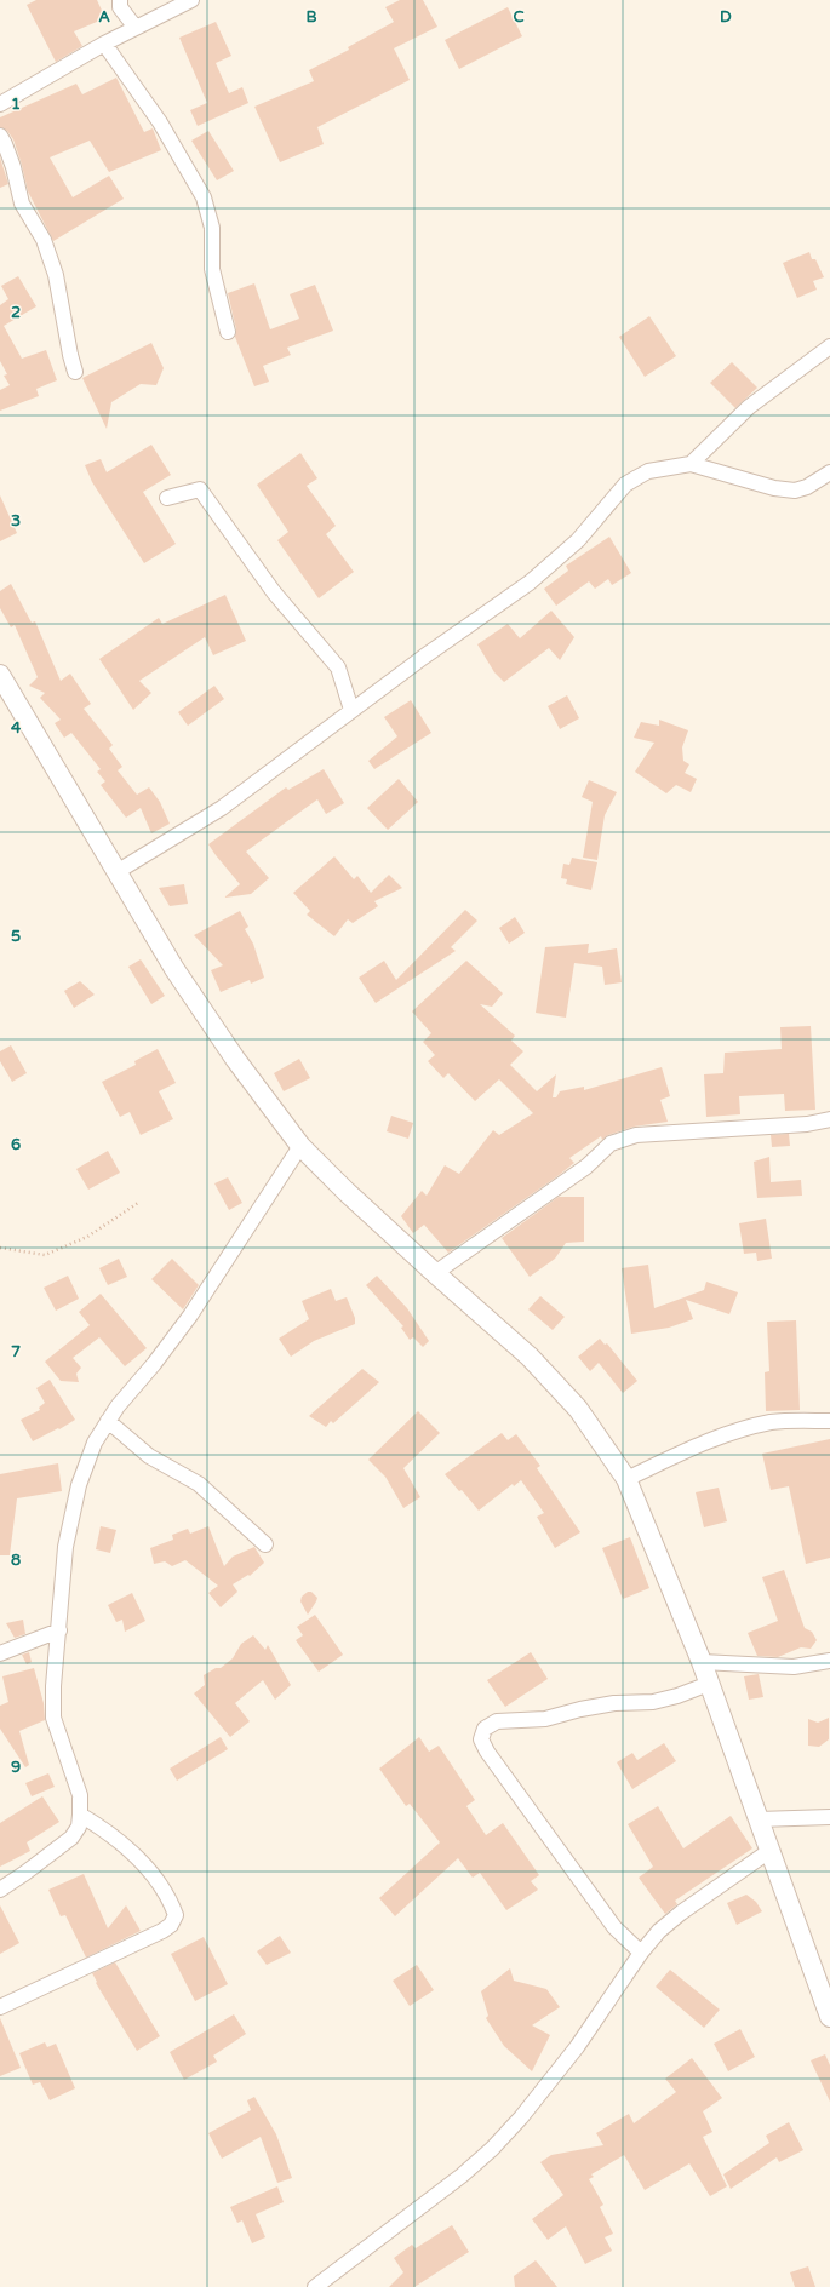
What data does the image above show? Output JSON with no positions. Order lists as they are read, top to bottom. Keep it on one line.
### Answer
{"grid":{"columns":["A","B","C","D"],"rows":["1","2","3","4","5","6","7","8","9"]}}
